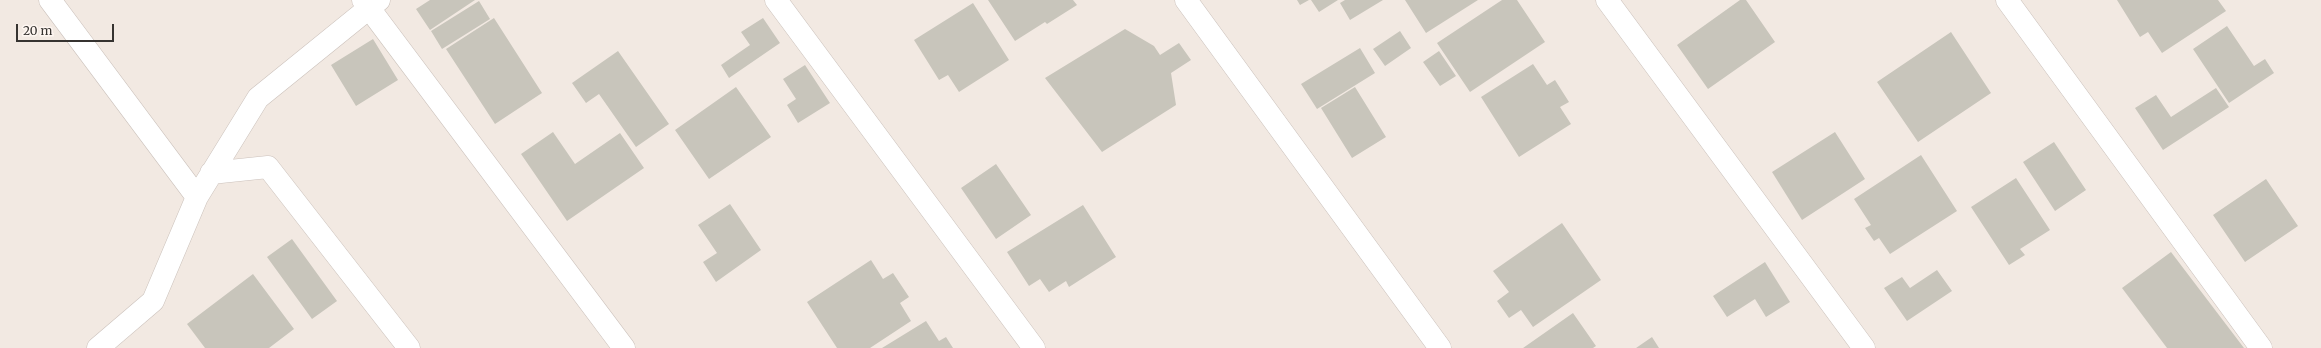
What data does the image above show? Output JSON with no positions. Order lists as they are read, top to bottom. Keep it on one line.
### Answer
{"scale_bar":"20 m"}
